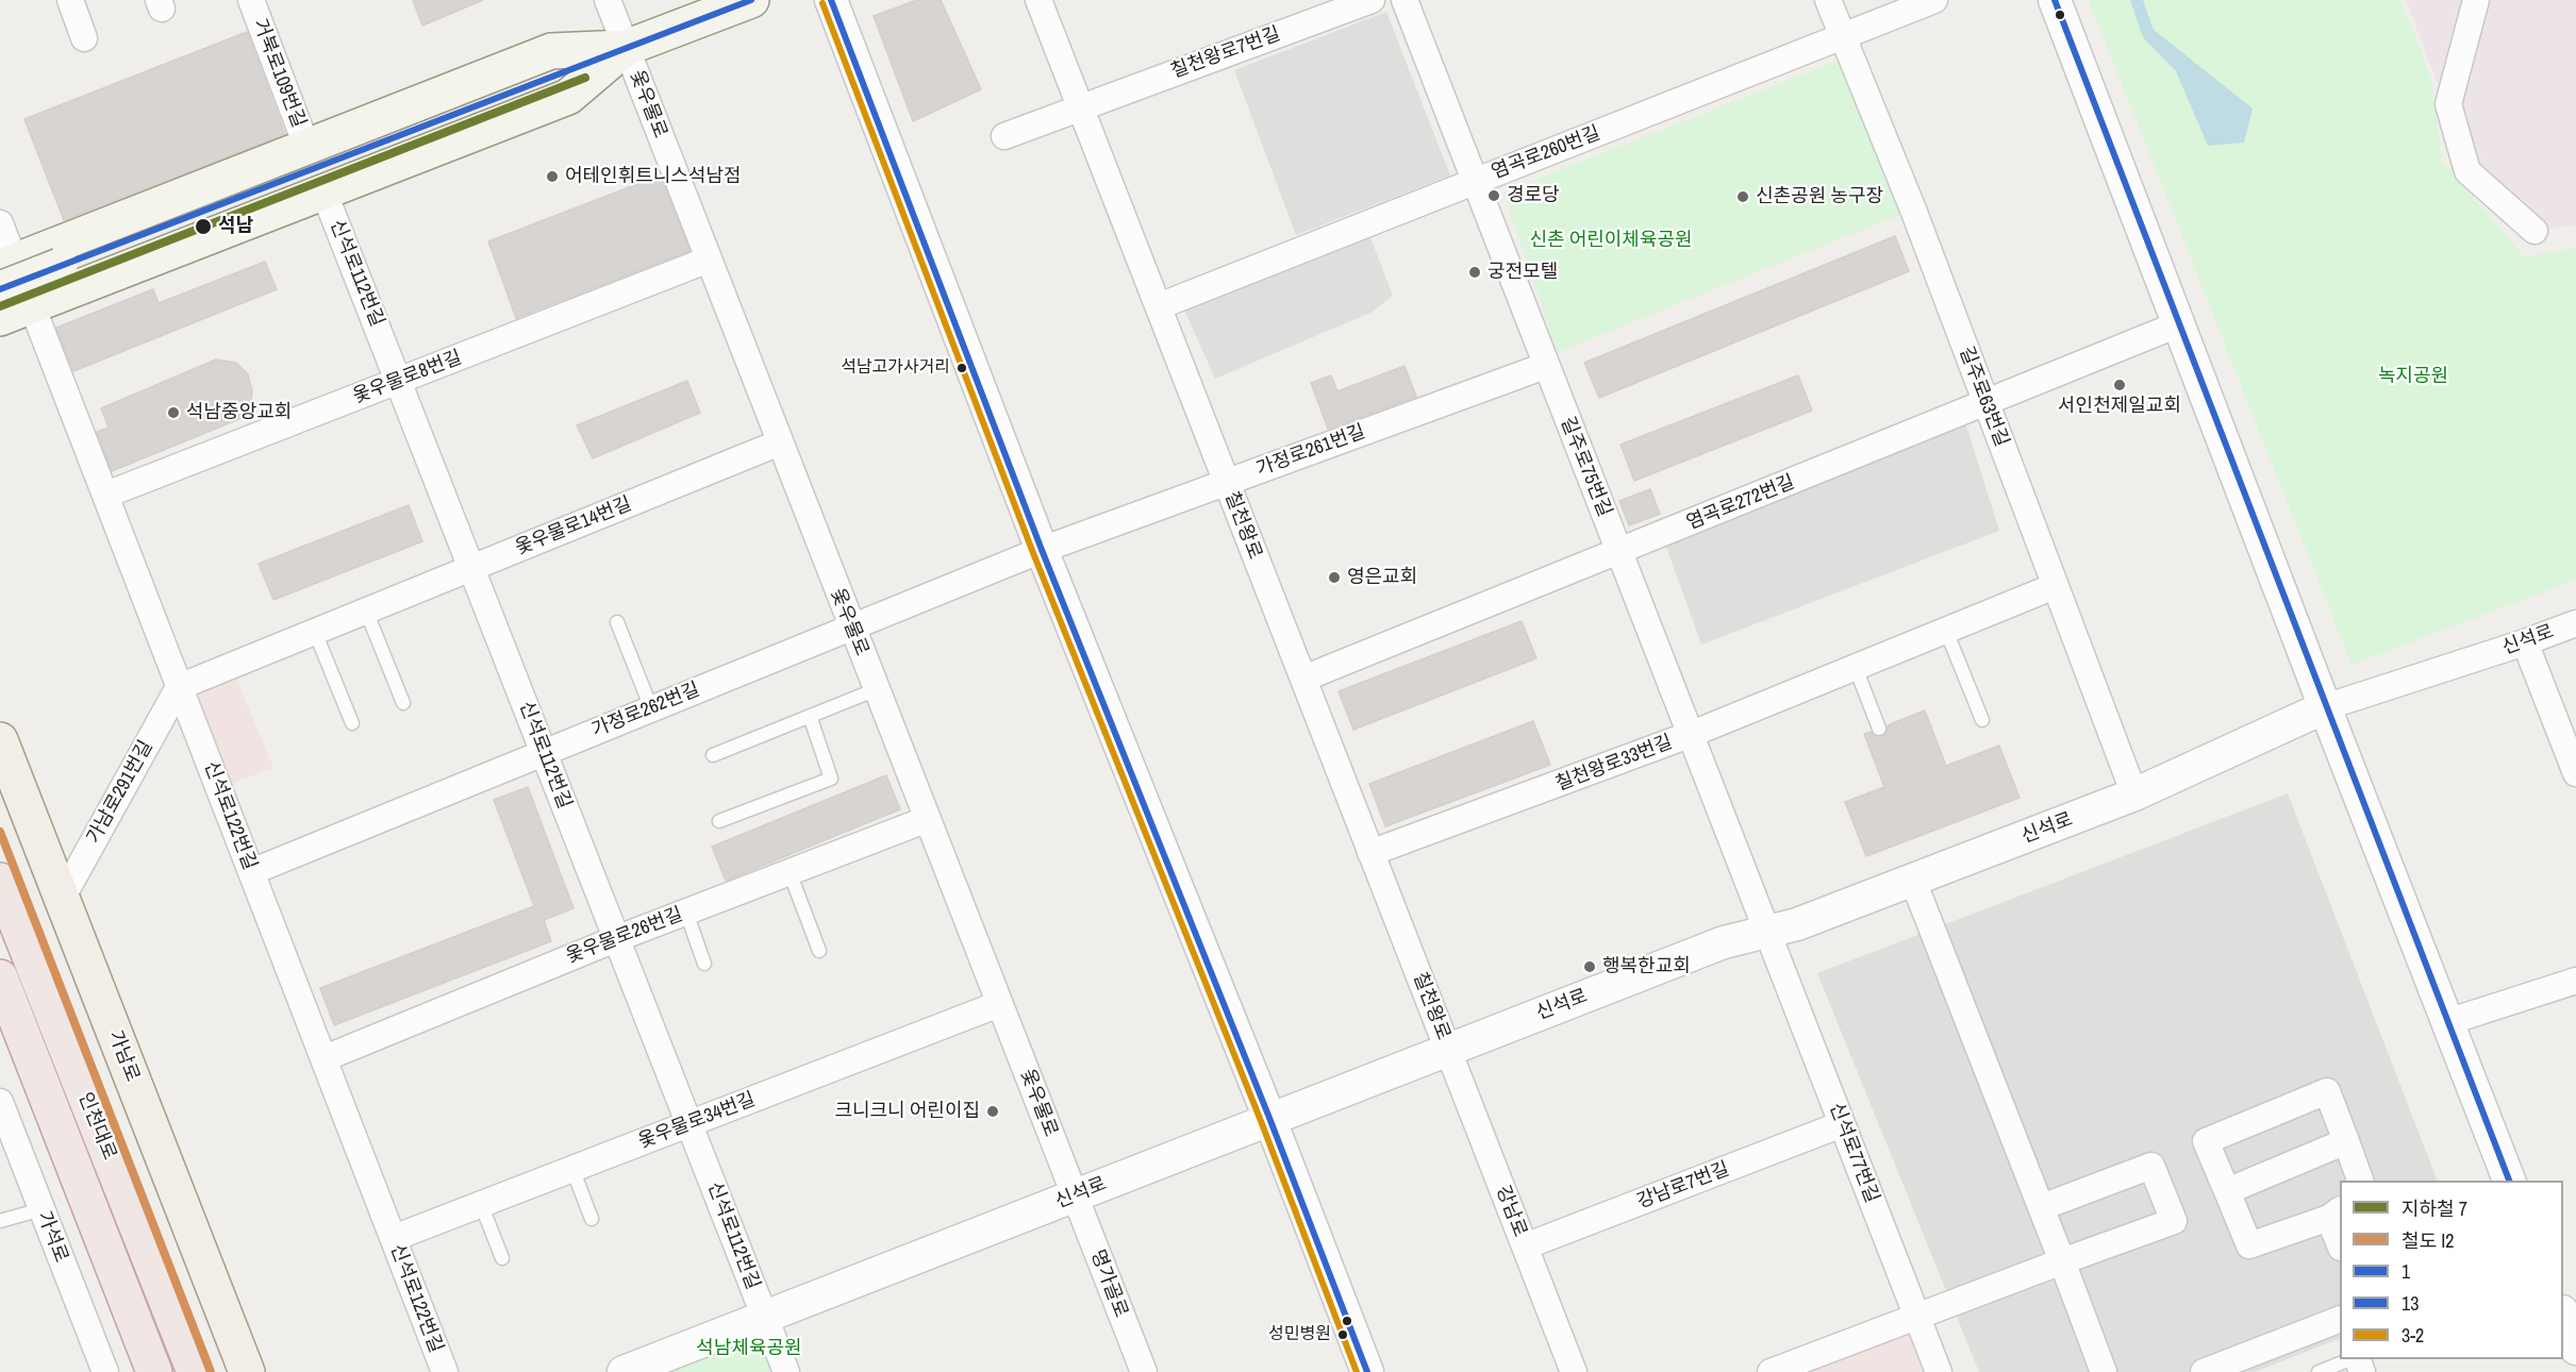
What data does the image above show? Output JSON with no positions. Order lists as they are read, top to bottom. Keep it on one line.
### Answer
{"streets":{"highway":["인천대로"],"main road":["가남로"],"street":["칠천왕로7번길","거북로109번길","옻우물로","염곡로260번길","신석로112번길","옻우물로8번길","길주로63번길","가정로261번길","길주로75번길","염곡로272번길","칠천왕로","옻우물로14번길","신석로","가정로262번길","칠천왕로33번길","가남로291번길","신석로122번길","옻우물로26번길","옻우물로34번길","신석로77번길","강남로7번길","강남로","가석로","명가골로"]},"crossings":[["칠천왕로7번길","칠천왕로"],["옻우물로","옻우물로8번길"],["옻우물로","옻우물로14번길"],["옻우물로","신석로"],["옻우물로","가정로262번길"],["옻우물로","옻우물로26번길"],["옻우물로","옻우물로34번길"],["옻우물로","명가골로"],["염곡로260번길","길주로63번길"],["염곡로260번길","길주로75번길"],["염곡로260번길","칠천왕로"],["신석로112번길","옻우물로8번길"],["신석로112번길","옻우물로14번길"],["신석로112번길","신석로"],["신석로112번길","가정로262번길"],["신석로112번길","옻우물로26번길"],["신석로112번길","옻우물로34번길"],["옻우물로8번길","신석로122번길"],["길주로63번길","염곡로272번길"],["길주로63번길","신석로"],["길주로63번길","칠천왕로33번길"],["가정로261번길","길주로75번길"],["가정로261번길","칠천왕로"],["가정로261번길","가정로262번길"],["길주로75번길","염곡로272번길"],["길주로75번길","신석로"],["길주로75번길","칠천왕로33번길"],["길주로75번길","신석로77번길"],["염곡로272번길","칠천왕로"],["칠천왕로","신석로"],["칠천왕로","칠천왕로33번길"],["칠천왕로","강남로"],["옻우물로14번길","가남로291번길"],["옻우물로14번길","신석로122번길"],["신석로","신석로77번길"],["신석로","강남로"],["신석로","명가골로"],["가정로262번길","신석로122번길"],["가남로291번길","신석로122번길"],["가남로291번길","가남로"],["신석로122번길","옻우물로26번길"],["신석로122번길","옻우물로34번길"],["신석로77번길","강남로7번길"],["강남로7번길","강남로"]],"parks":["신촌 어린이체육공원","녹지공원","석남체육공원"],"places":["어테인휘트니스석남점","경로당","신촌공원 농구장","석남","궁전모텔","석남고가사거리","서인천제일교회","석남중앙교회","영은교회","행복한교회","크니크니 어린이집","성민병원"],"lines":["transit line 1","transit line 13","transit line 3-2","metro line 7","rail line I2"],"legend":["지하철 7","철도 I2","1","13","3-2"]}
